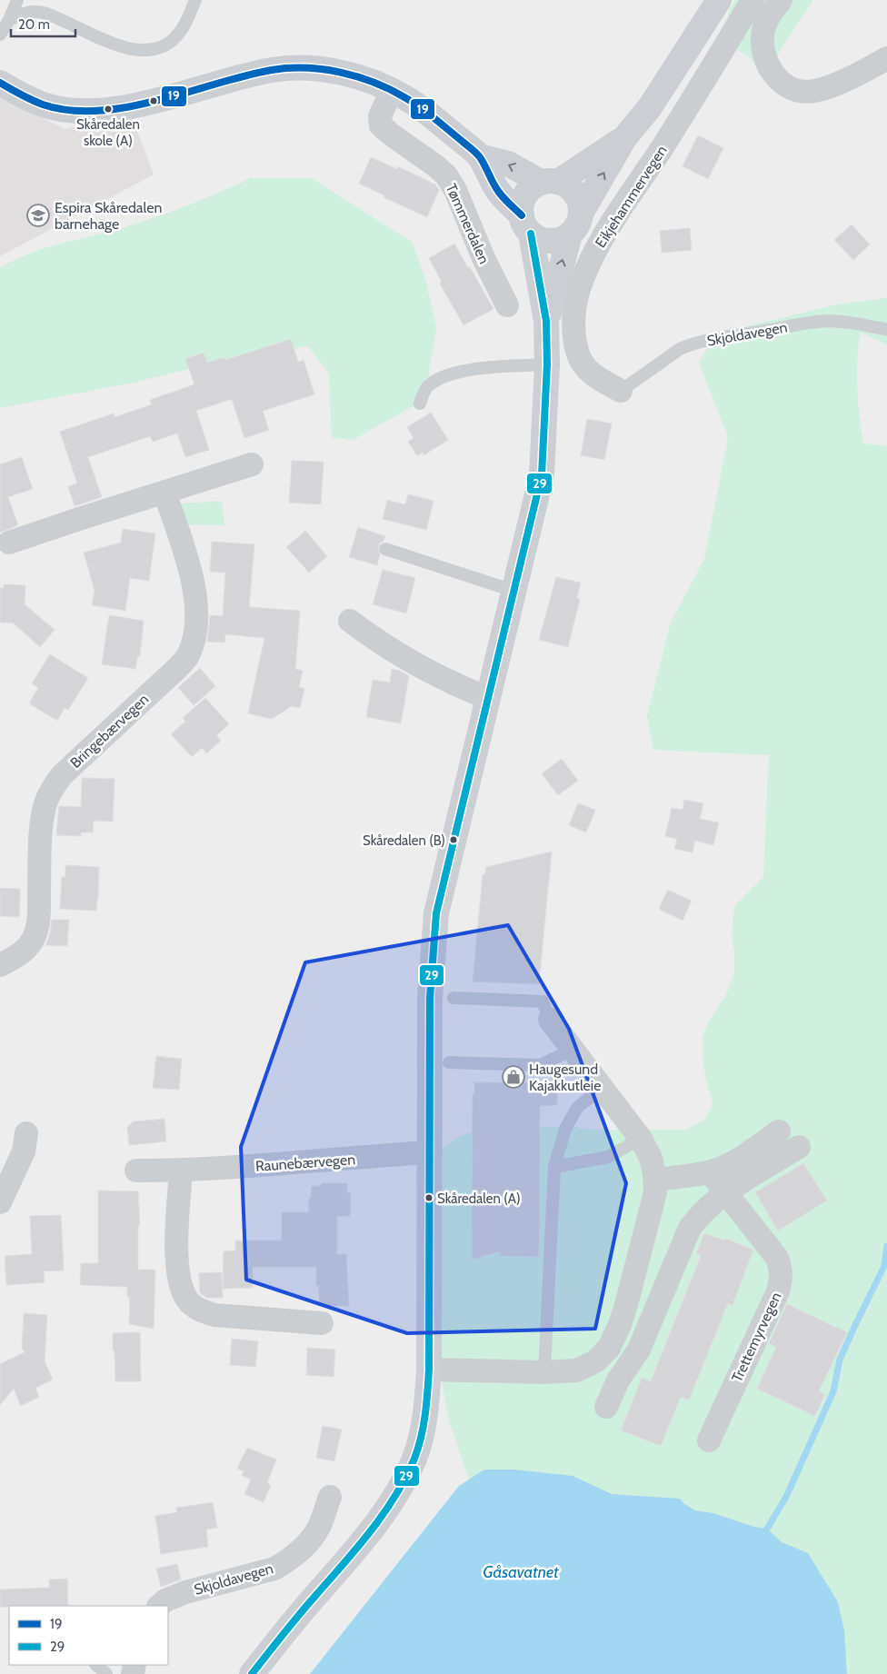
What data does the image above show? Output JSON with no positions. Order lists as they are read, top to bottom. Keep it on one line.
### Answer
{"streets":{"street":["Eikjehammervegen","Tømmerdalen","Skjoldavegen","Bringebærvegen","Raunebærvegen","Trettemyrvegen"]},"crossings":[["Eikjehammervegen","Skjoldavegen"]],"water":["Gåsavatnet"],"places":{"other":["Skåredalen skole (A)","Skåredalen (B)","Skåredalen (A)"],"school or university":["Espira Skåredalen barnehage"],"shop":["Haugesund Kajakkutleie"]},"lines":["transit line 19","transit line 29"],"legend":["19","29"],"scale_bar":"20 m"}
